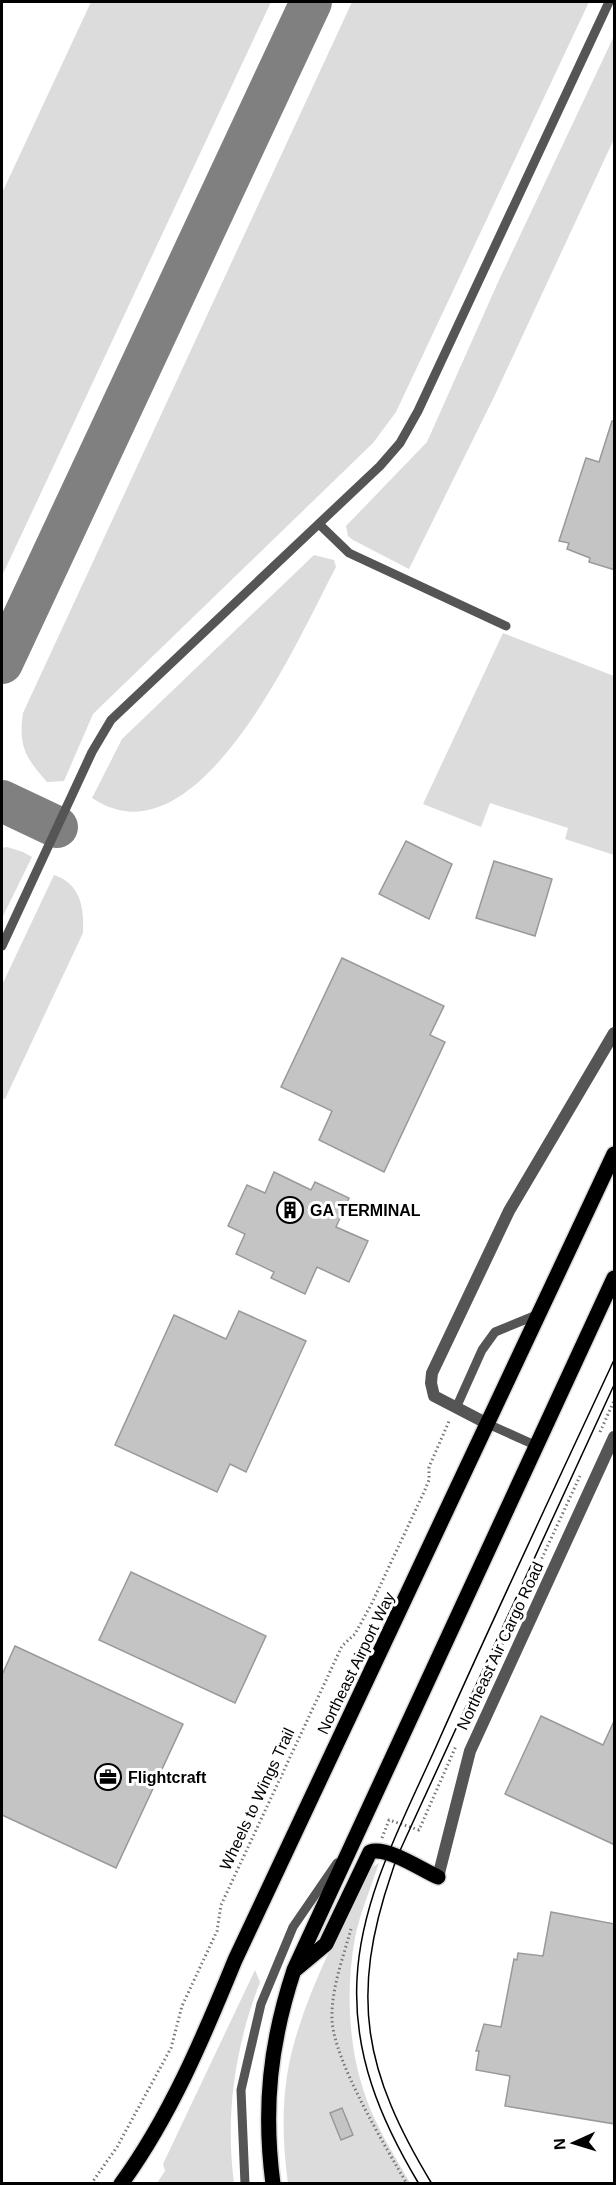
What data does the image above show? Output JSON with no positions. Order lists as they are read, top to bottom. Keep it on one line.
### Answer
{"streets":{"main road":["Northeast Airport Way"],"street":["Northeast Air Cargo Road"],"path":["Wheels to Wings Trail"]},"places":{"building":["GA TERMINAL"],"office":["Flightcraft"]},"north":"left"}
